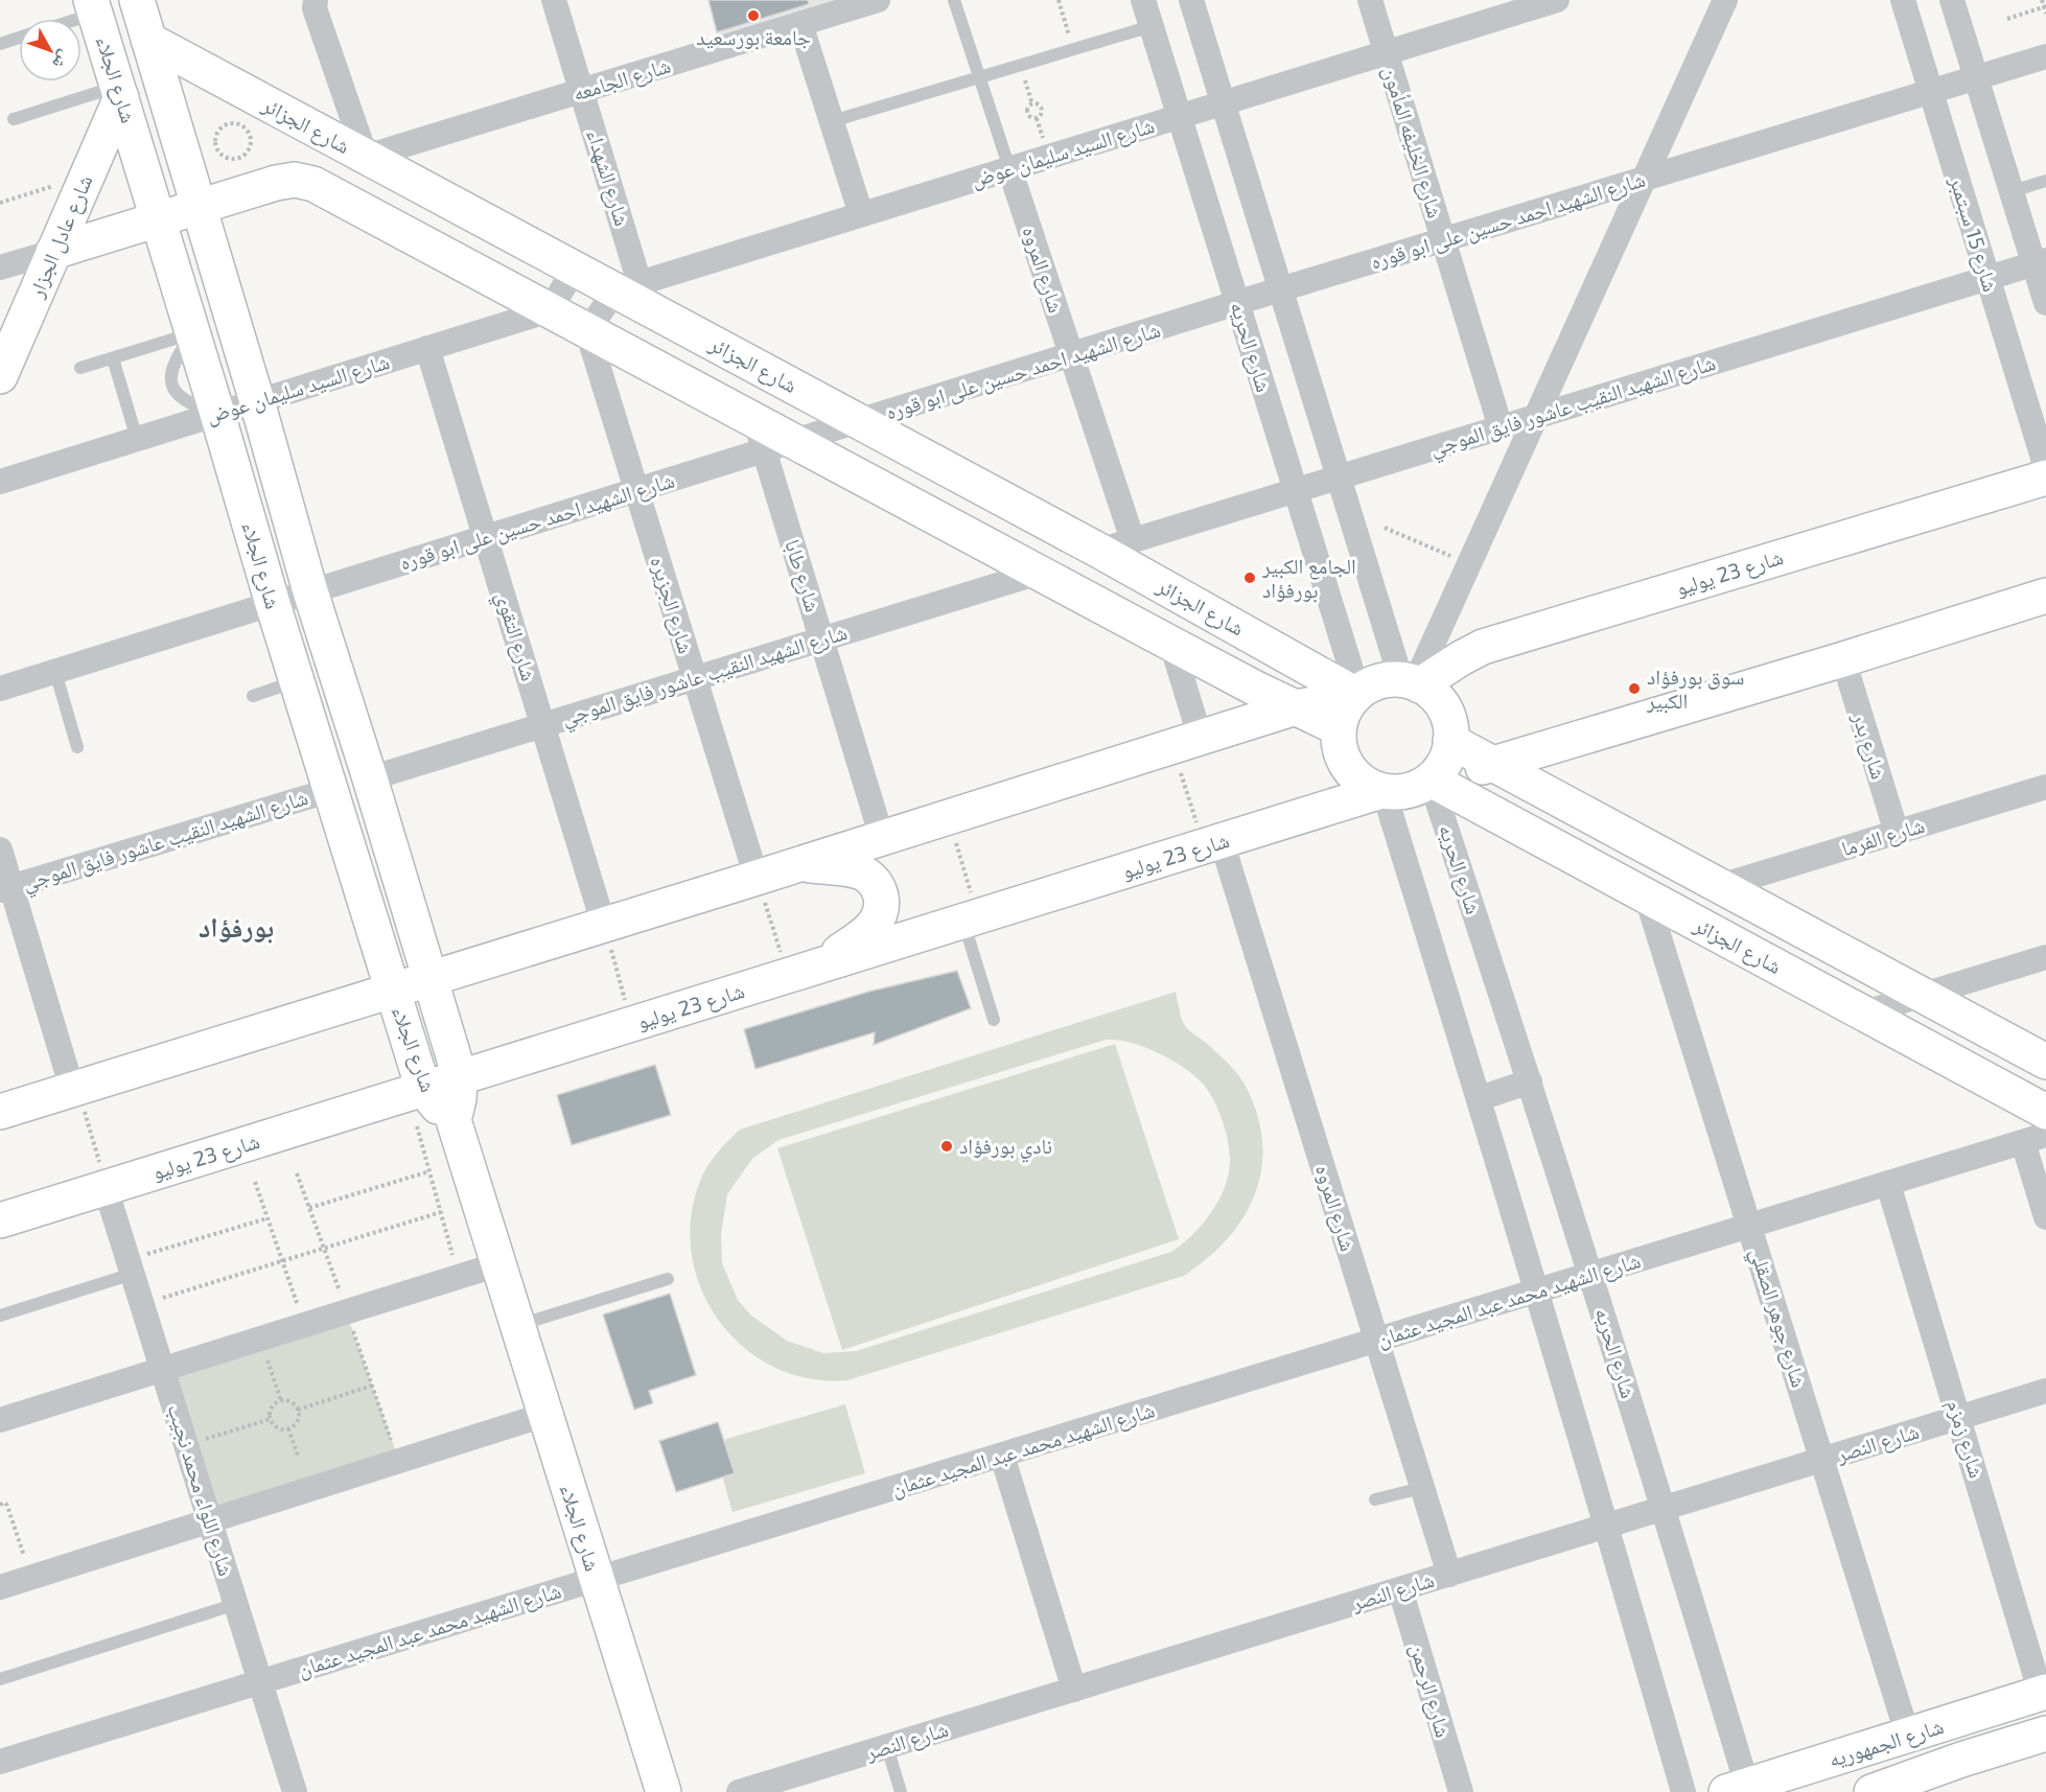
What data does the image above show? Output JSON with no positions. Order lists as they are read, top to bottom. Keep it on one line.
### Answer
{"streets":{"main road":["شارع الجلاء","شارع الجزائر","شارع عادل الجزار","شارع 23 يوليو","شارع الجمهوريه"],"street":["شارع الجامعه","شارع الخليفه المأمون","شارع السيد سليمان عوض","شارع الشهداء","شارع الشهيد احمد حسين على ابو قوره","شارع 15 سبتمبر","شارع المروه","شارع الحريه","شارع الشهيد النقيب عاشور فايق الموجي","شارع طابا","شارع الجزيره","شارع التقوي","شارع بدر","شارع الفرما","شارع الشهيد محمد عبد المجيد عثمان","شارع جوهر الصقلي","شارع زمزم","شارع النصر","شارع اللواء محمد نجيب","شارع الرحمن"]},"crossings":[["شارع الجلاء","شارع الجزائر"],["شارع الجلاء","شارع السيد سليمان عوض"],["شارع الجلاء","شارع الشهيد احمد حسين على ابو قوره"],["شارع الجلاء","شارع عادل الجزار"],["شارع الجلاء","شارع الشهيد النقيب عاشور فايق الموجي"],["شارع الجلاء","شارع 23 يوليو"],["شارع الجلاء","شارع الشهيد محمد عبد المجيد عثمان"],["شارع الجامعه","شارع الجزائر"],["شارع الجامعه","شارع الشهداء"],["شارع الجزائر","شارع السيد سليمان عوض"],["شارع الجزائر","شارع الشهداء"],["شارع الجزائر","شارع الشهيد احمد حسين على ابو قوره"],["شارع الجزائر","شارع الحريه"],["شارع الجزائر","شارع الشهيد النقيب عاشور فايق الموجي"],["شارع الجزائر","شارع 23 يوليو"],["شارع الجزائر","شارع جوهر الصقلي"],["شارع الخليفه المأمون","شارع السيد سليمان عوض"],["شارع الخليفه المأمون","شارع الشهيد احمد حسين على ابو قوره"],["شارع الخليفه المأمون","شارع الشهيد النقيب عاشور فايق الموجي"],["شارع السيد سليمان عوض","شارع الشهداء"],["شارع السيد سليمان عوض","شارع المروه"],["شارع السيد سليمان عوض","شارع الحريه"],["شارع السيد سليمان عوض","شارع التقوي"],["شارع الشهيد احمد حسين على ابو قوره","شارع 15 سبتمبر"],["شارع الشهيد احمد حسين على ابو قوره","شارع المروه"],["شارع الشهيد احمد حسين على ابو قوره","شارع الحريه"],["شارع الشهيد احمد حسين على ابو قوره","شارع طابا"],["شارع الشهيد احمد حسين على ابو قوره","شارع الجزيره"],["شارع الشهيد احمد حسين على ابو قوره","شارع التقوي"],["شارع 15 سبتمبر","شارع الشهيد النقيب عاشور فايق الموجي"],["شارع المروه","شارع الشهيد النقيب عاشور فايق الموجي"],["شارع المروه","شارع 23 يوليو"],["شارع المروه","شارع الشهيد محمد عبد المجيد عثمان"],["شارع المروه","شارع النصر"],["شارع الحريه","شارع الشهيد النقيب عاشور فايق الموجي"],["شارع الحريه","شارع 23 يوليو"],["شارع الحريه","شارع الشهيد محمد عبد المجيد عثمان"],["شارع الحريه","شارع النصر"],["شارع الحريه","شارع الجمهوريه"],["شارع الشهيد النقيب عاشور فايق الموجي","شارع طابا"],["شارع الشهيد النقيب عاشور فايق الموجي","شارع الجزيره"],["شارع الشهيد النقيب عاشور فايق الموجي","شارع التقوي"],["شارع 23 يوليو","شارع اللواء محمد نجيب"],["شارع بدر","شارع الفرما"],["شارع الشهيد محمد عبد المجيد عثمان","شارع جوهر الصقلي"],["شارع الشهيد محمد عبد المجيد عثمان","شارع زمزم"],["شارع الشهيد محمد عبد المجيد عثمان","شارع اللواء محمد نجيب"],["شارع جوهر الصقلي","شارع النصر"],["شارع جوهر الصقلي","شارع الجمهوريه"],["شارع زمزم","شارع النصر"],["شارع زمزم","شارع الجمهوريه"],["شارع النصر","شارع الرحمن"]],"districts":["بورفؤاد"],"places":["جامعة بورسعيد","الجامع الكبير بورفؤاد","سوق بورفؤاد الكبير","نادي بورفؤاد"],"north":"bottom right"}
